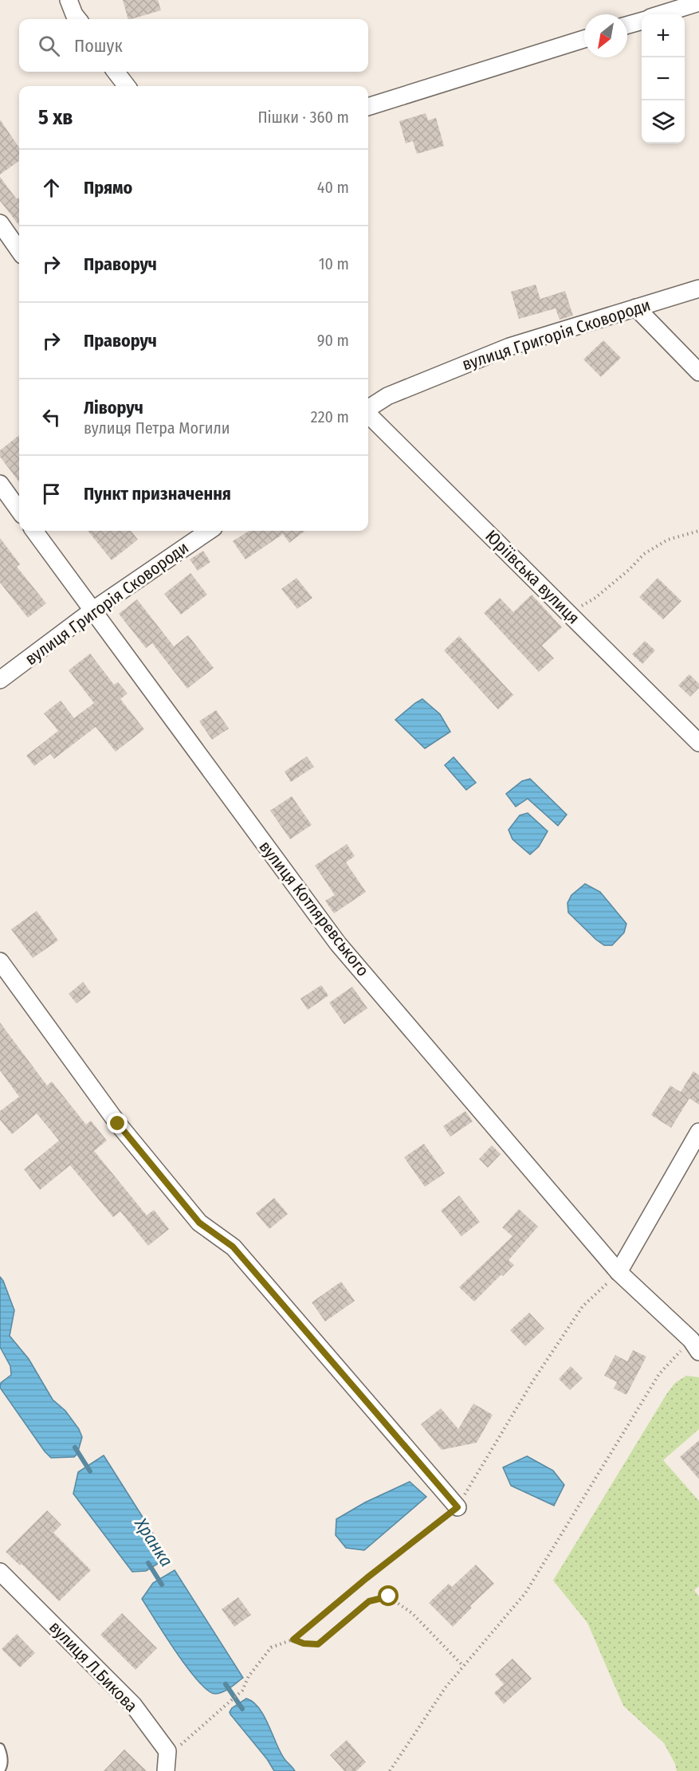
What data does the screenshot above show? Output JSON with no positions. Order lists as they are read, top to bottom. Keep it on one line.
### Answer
{"streets":{"street":["вулиця Григорія Сковороди","Юріївська вулиця","вулиця Котляревського","вулиця Л.Бикова"]},"crossings":[["вулиця Григорія Сковороди","вулиця Котляревського"]],"water":["Хранка"],"north":"bottom left","page":{"map_buttons":["+","−"],"search":"Пошук","heading":["5 хв","Пішки · 360 m"],"list":[["Прямо","40 m"],["Праворуч","10 m"],["Праворуч","90 m"],["Ліворуч","вулиця Петра Могили","220 m"],"Пункт призначення"]}}
